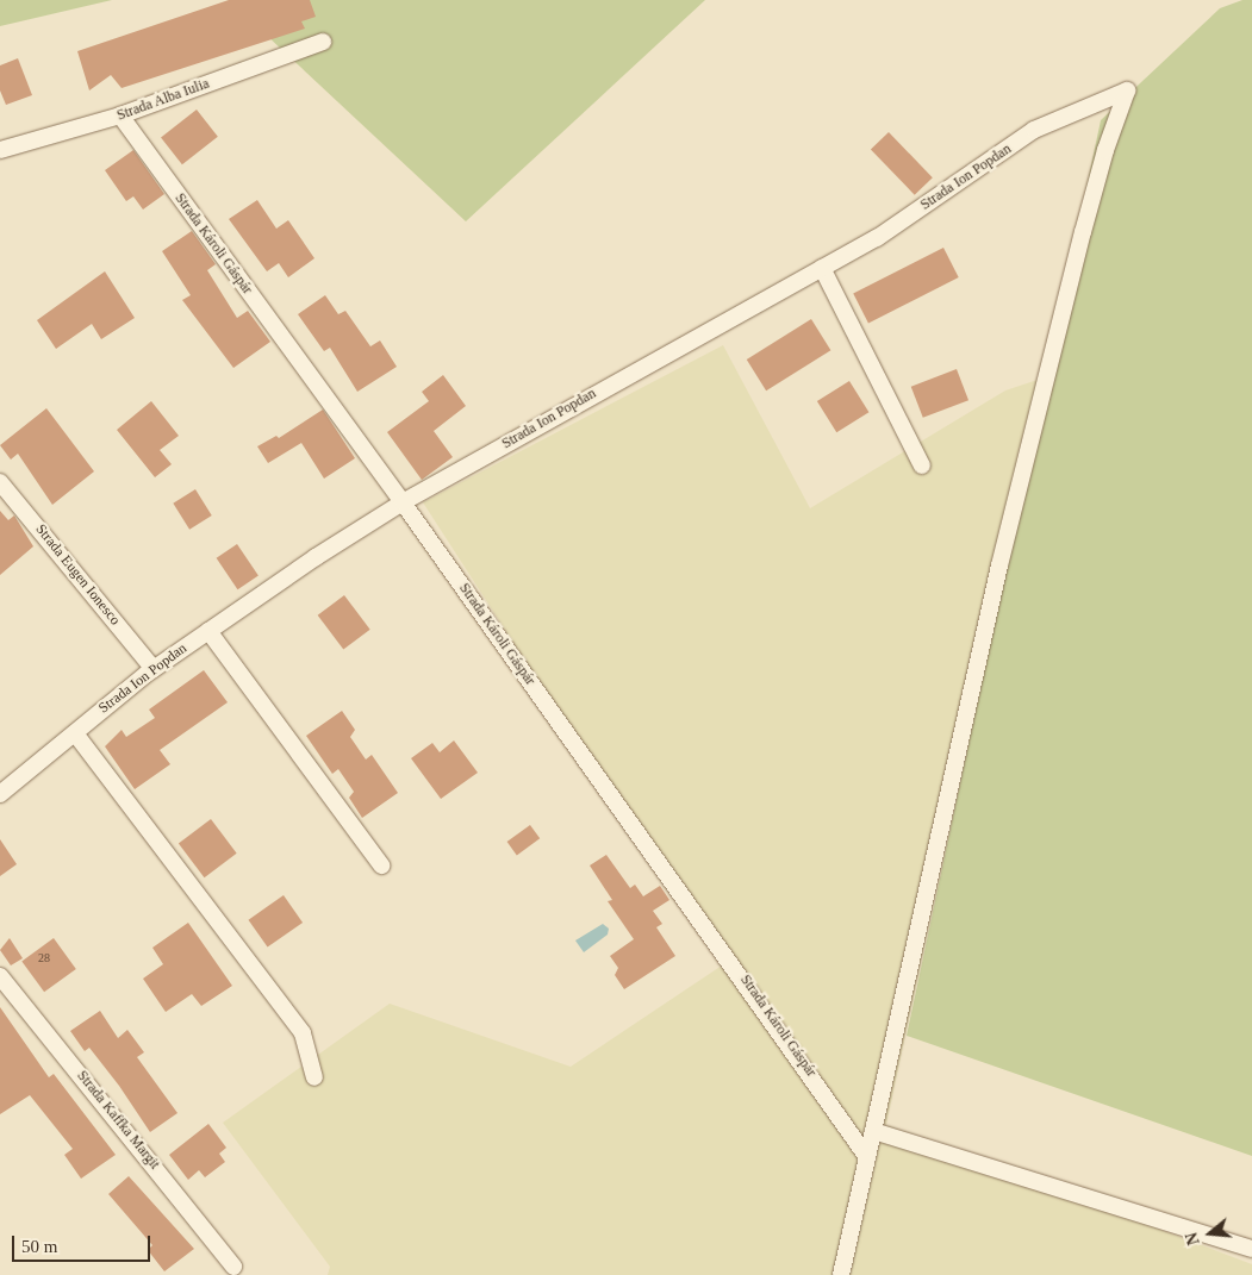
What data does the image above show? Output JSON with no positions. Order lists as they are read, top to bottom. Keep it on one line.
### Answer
{"streets":{"street":["Strada Alba Iulia","Strada Ion Popdan","Strada Károli Gáspár","Strada Eugen Ionesco","Strada Kaffka Margit"]},"crossings":[["Strada Alba Iulia","Strada Károli Gáspár"],["Strada Ion Popdan","Strada Károli Gáspár"],["Strada Ion Popdan","Strada Eugen Ionesco"]],"house_numbers":["28"],"scale_bar":"50 m","north":"left"}
